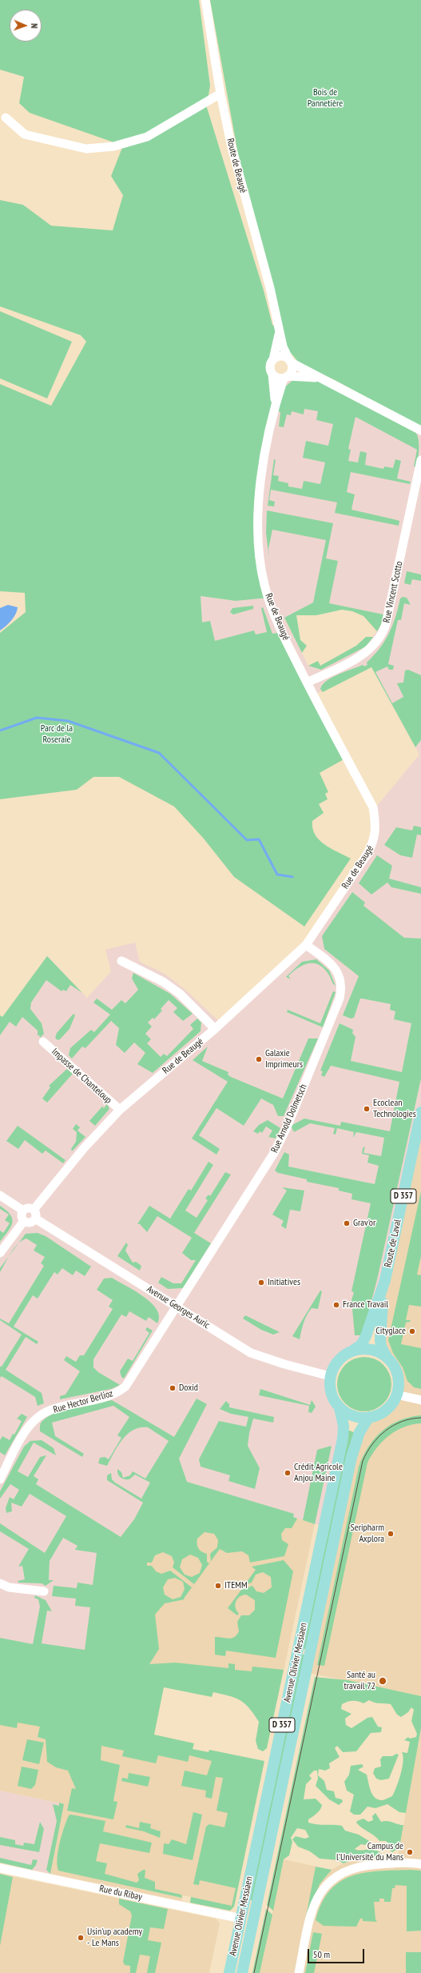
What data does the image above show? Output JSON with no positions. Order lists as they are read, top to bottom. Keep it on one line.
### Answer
{"streets":{"main road":["D 357","Route de Laval","Avenue Olivier Messiaen"],"street":["Route de Beaugé","Rue Vincent Scotto","Rue de Beaugé","Impasse de Chanteloup","Rue Arnold Dolmetsch","Avenue Georges Auric","Rue Hector Berlioz","Rue du Ribay"]},"crossings":[["Route de Beaugé","Rue de Beaugé"],["Rue Vincent Scotto","Rue de Beaugé"],["Rue de Beaugé","Impasse de Chanteloup"],["Rue de Beaugé","Rue Arnold Dolmetsch"],["Rue de Beaugé","Avenue Georges Auric"],["Rue Arnold Dolmetsch","Avenue Georges Auric"],["Rue Arnold Dolmetsch","Rue Hector Berlioz"],["Route de Laval","Avenue Georges Auric"],["Route de Laval","Avenue Olivier Messiaen"],["Avenue Georges Auric","Rue Hector Berlioz"],["Avenue Georges Auric","Avenue Olivier Messiaen"],["Avenue Olivier Messiaen","Rue du Ribay"]],"parks":["Bois de Pannetière","Parc de la Roseraie"],"places":["Galaxie Imprimeurs","Ecoclean Technologies","Grav'or","Initiatives","France Travail","Cityglace","Doxid","Crédit Agricole Anjou Maine","Seripharm Axplora","ITEMM","Santé au travail 72","Campus de l'Université du Mans","Usin'up academy - Le Mans"],"scale_bar":"50 m","north":"right"}
